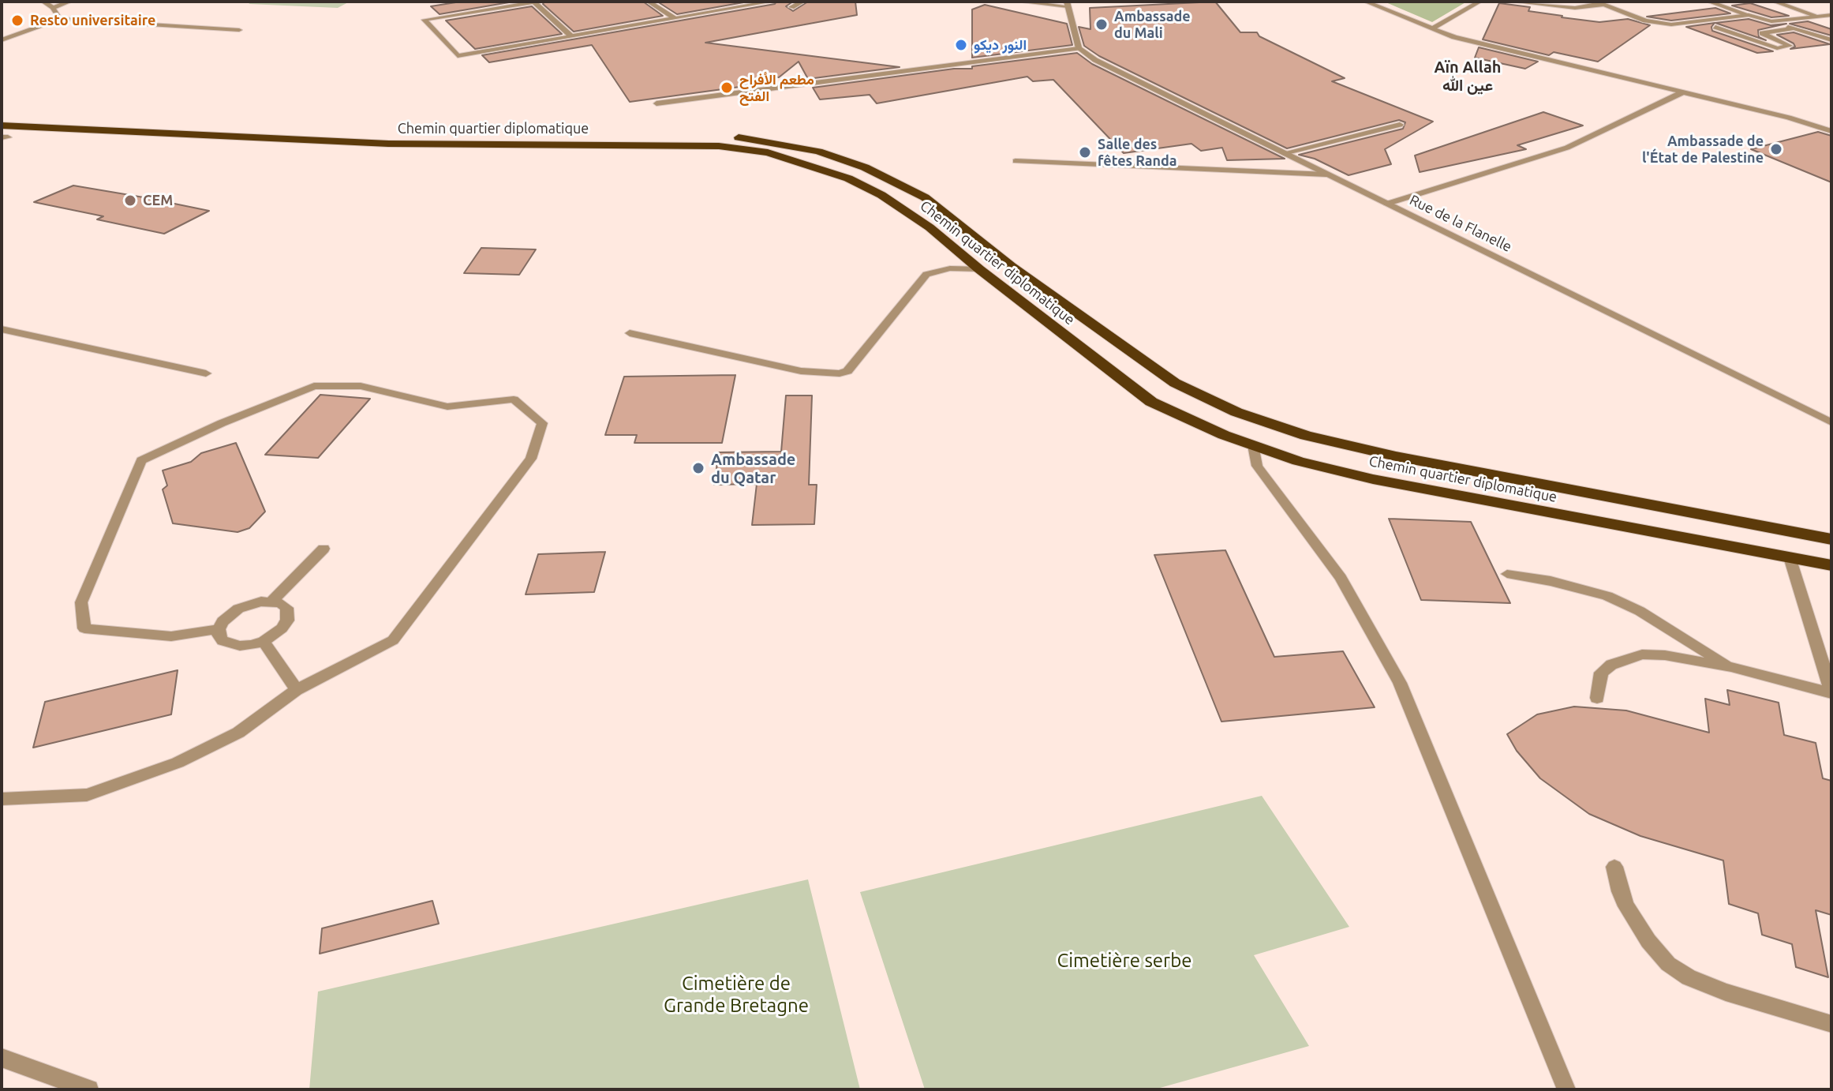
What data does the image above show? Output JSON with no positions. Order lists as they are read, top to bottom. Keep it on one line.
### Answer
{"streets":{"highway":["Chemin quartier diplomatique"],"street":["Rue de la Flanelle"]},"districts":["Aïn Allah عين الله"],"parks":["Cimetière serbe","Cimetière de Grande Bretagne"],"places":["Resto universitaire","Ambassade du Mali","النور ديكو","مطعم الأفراح الفتح","Ambassade de l'État de Palestine","Salle des fêtes Randa","CEM","Ambassade du Qatar"]}
